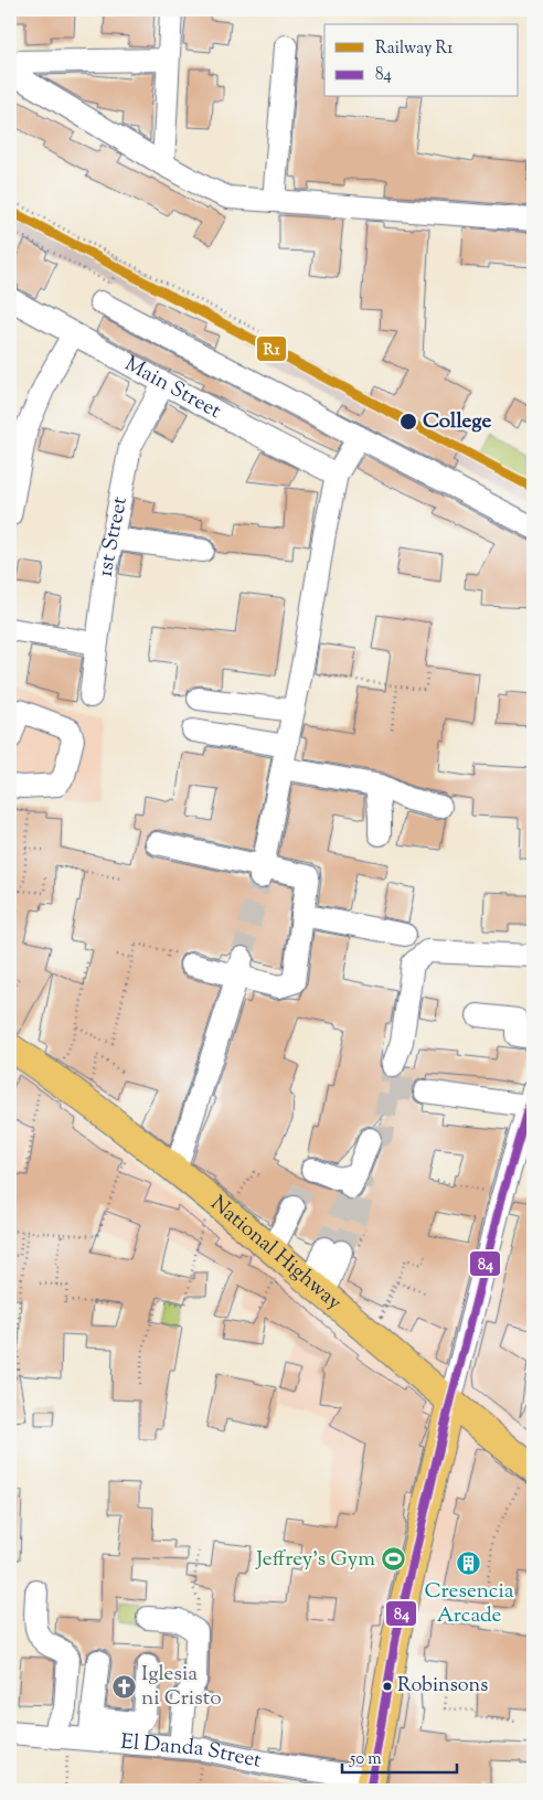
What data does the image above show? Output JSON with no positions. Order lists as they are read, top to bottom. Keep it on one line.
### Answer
{"streets":{"main road":["National Highway"],"street":["Main Street","1st Street","El Danda Street"]},"crossings":[["Main Street","1st Street"]],"places":{"other":["College","Robinsons"],"sports":["Jeffrey's Gym"],"building":["Cresencia Arcade"],"church":["Iglesia ni Cristo"]},"lines":["rail line R1","transit line 84"],"legend":["Railway R1","84"],"scale_bar":"50 m"}
